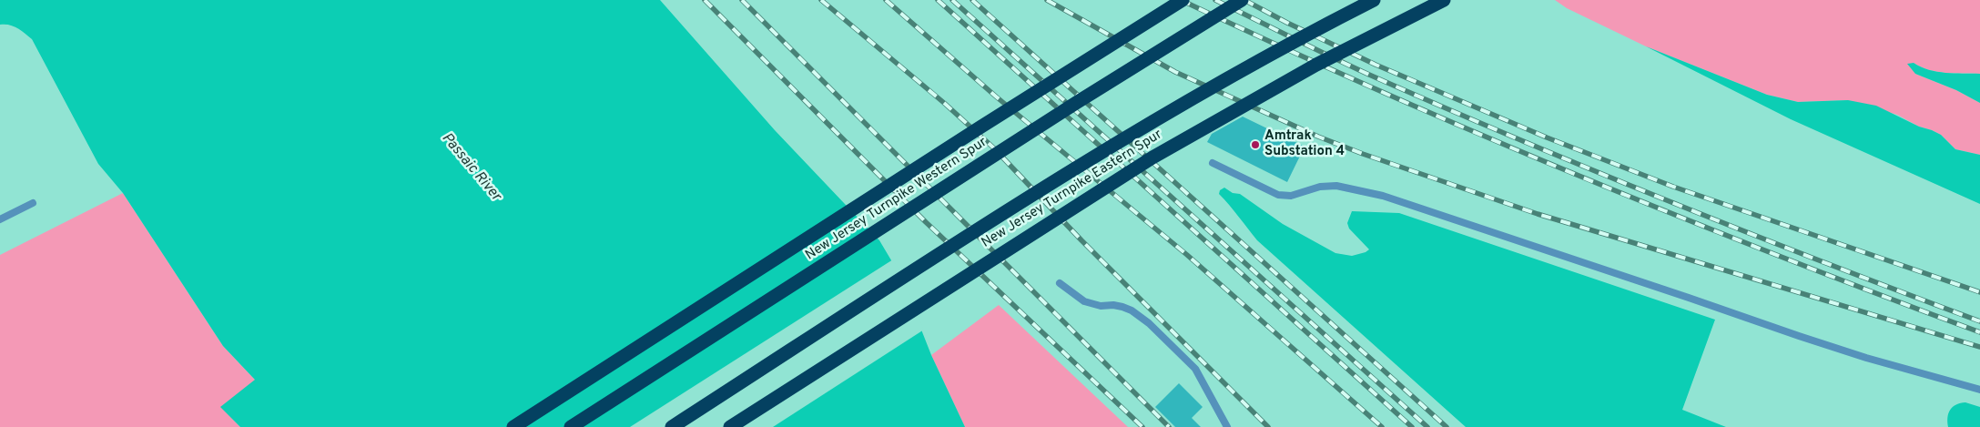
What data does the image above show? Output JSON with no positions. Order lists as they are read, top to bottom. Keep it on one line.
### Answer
{"streets":{"highway":["New Jersey Turnpike Eastern Spur","New Jersey Turnpike Western Spur"]},"water":["Passaic River"],"places":["Amtrak Substation 4"]}
